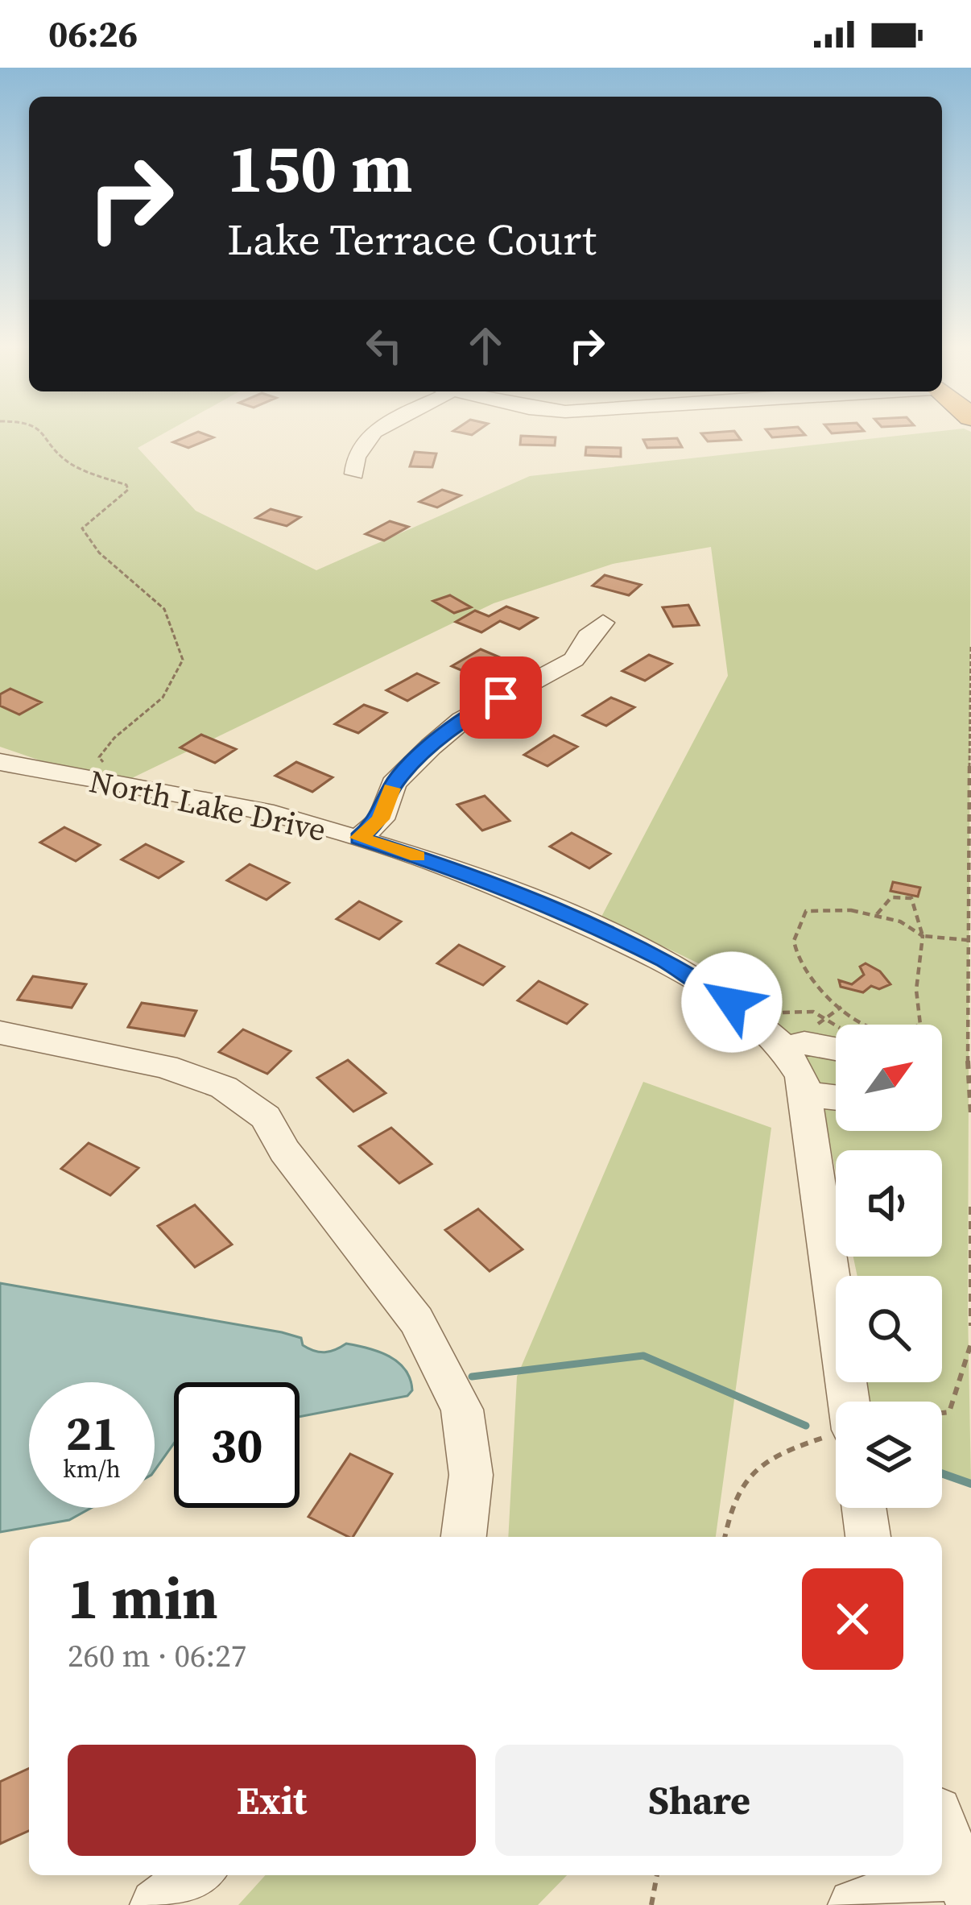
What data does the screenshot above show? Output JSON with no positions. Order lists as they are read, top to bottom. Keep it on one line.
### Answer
{"streets":{"street":["North Lake Drive"]},"north":"top right","page":{"status":"06:26","turn":["150 m","Lake Terrace Court"],"speed":"21 km/h","limit":"30","heading":["1 min","260 m · 06:27"],"buttons":["Exit","Share"]}}
